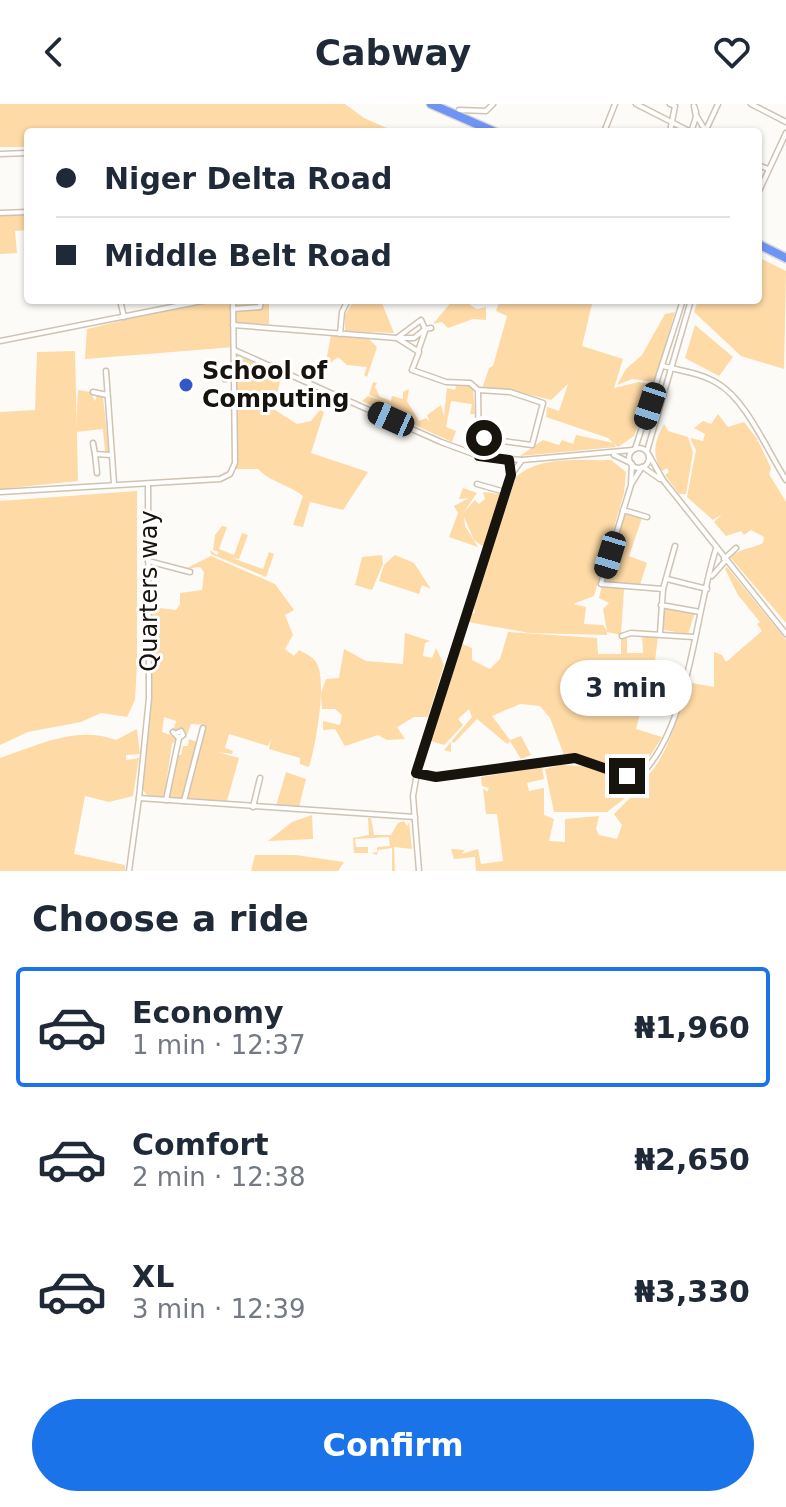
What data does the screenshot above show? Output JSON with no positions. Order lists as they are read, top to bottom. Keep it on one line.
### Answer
{"streets":{"street":["Quarters way"]},"places":["School of Computing"],"page":{"header":"Cabway","banner":["Niger Delta Road","Middle Belt Road"],"bubble":"3 min","heading":"Choose a ride","list":[{"name":"Economy","note":"1 min · 12:37","value":"₦1,960"},{"name":"Comfort","note":"2 min · 12:38","value":"₦2,650"},{"name":"XL","note":"3 min · 12:39","value":"₦3,330"}],"buttons":"Confirm"}}
